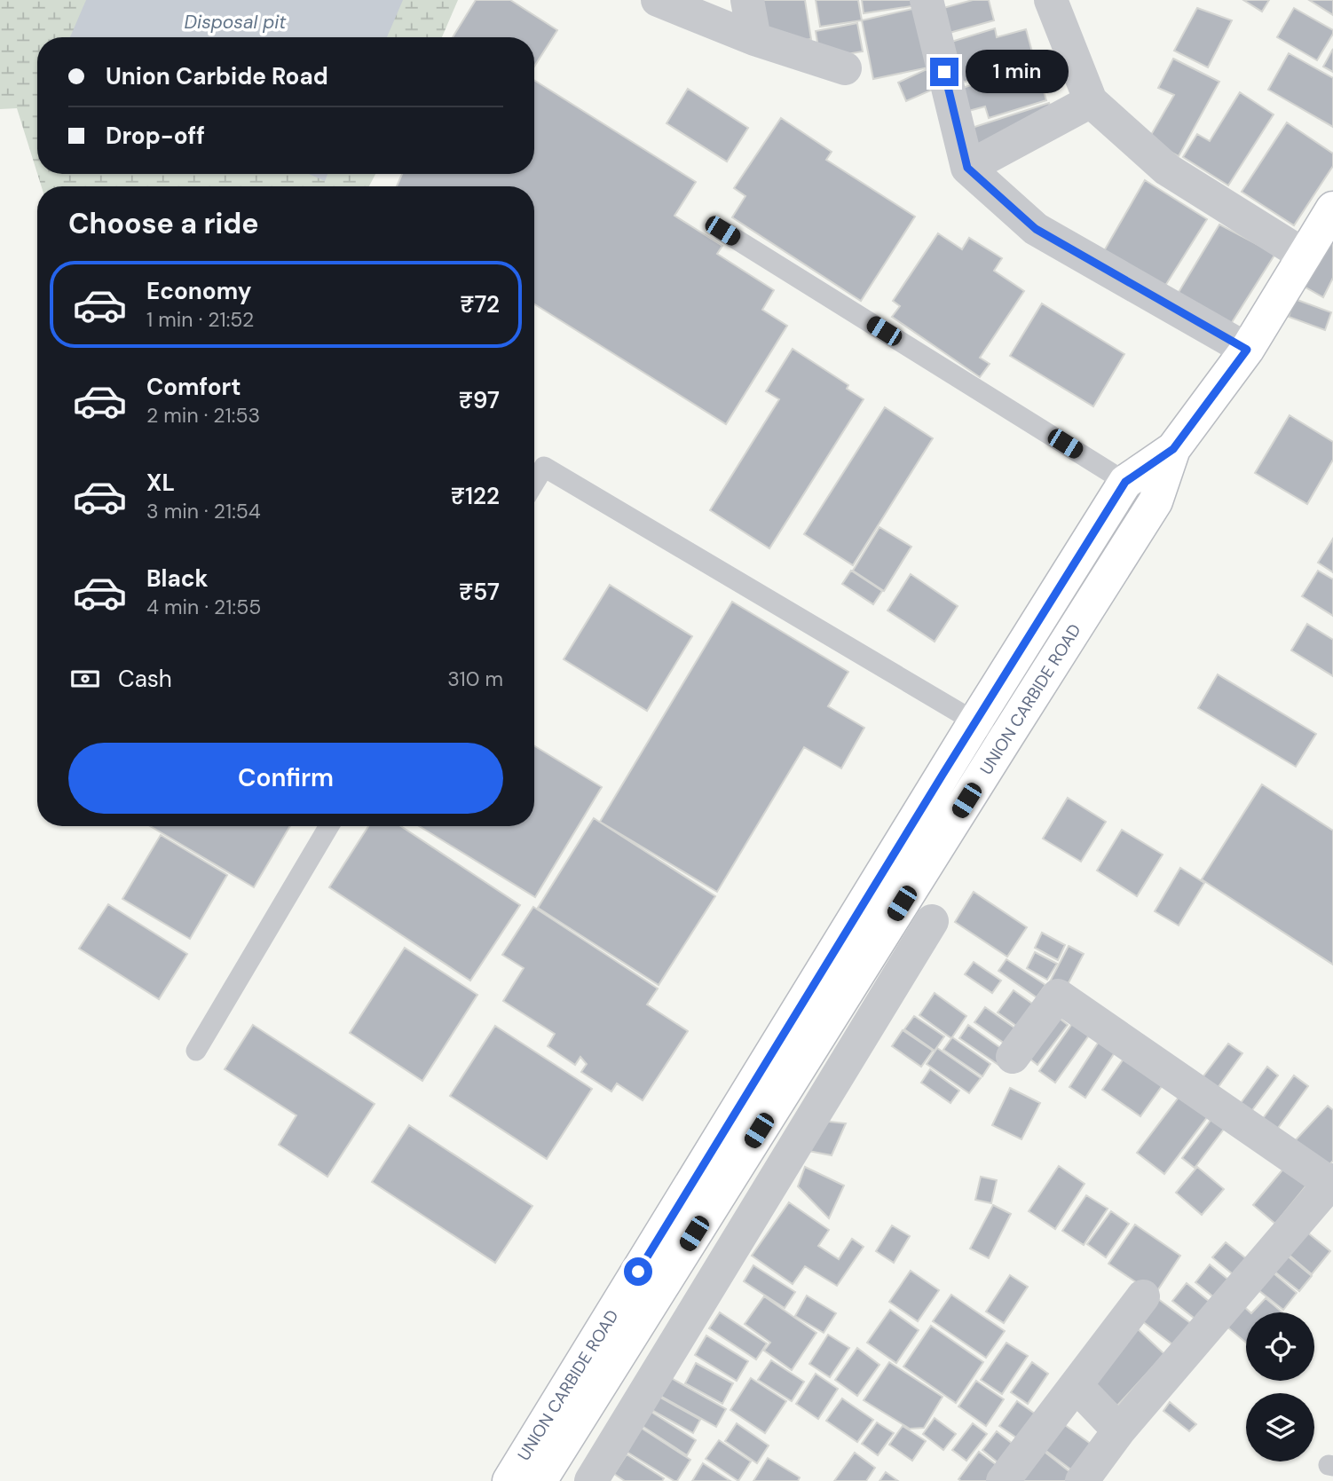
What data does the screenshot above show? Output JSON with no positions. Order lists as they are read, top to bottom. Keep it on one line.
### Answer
{"streets":{"street":["UNION CARBIDE ROAD"]},"water":["Disposal pit"],"page":{"banner":["Union Carbide Road","Drop-off"],"bubble":"1 min","heading":"Choose a ride","list":[{"name":"Economy","note":"1 min · 21:52","value":"₹72"},{"name":"Comfort","note":"2 min · 21:53","value":"₹97"},{"name":"XL","note":"3 min · 21:54","value":"₹122"},{"name":"Black","note":"4 min · 21:55","value":"₹57"}],"pay":["Cash","310 m"],"buttons":"Confirm"}}
